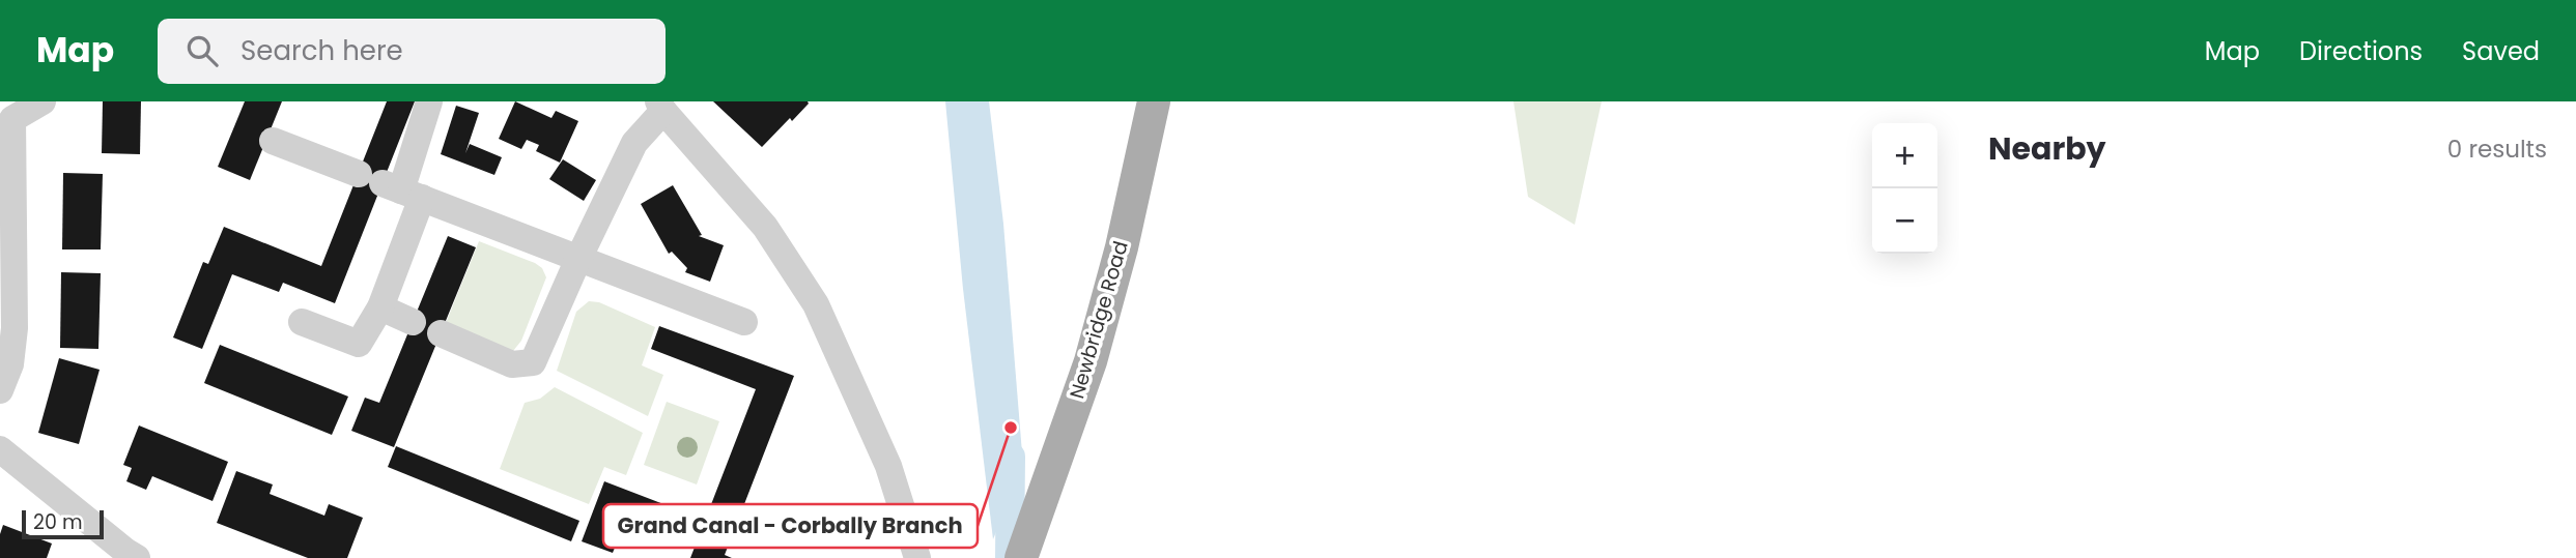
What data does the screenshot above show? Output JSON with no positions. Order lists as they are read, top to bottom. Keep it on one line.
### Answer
{"streets":{"main road":["Newbridge Road"]},"places":["Grand Canal - Corbally Branch"],"scale_bar":"20 m","page":{"header":"Map","search":"Search here","nav":["Map","Directions","Saved"],"heading":["Nearby","0 results"],"map_buttons":["+","−"],"scale":"20 m"}}
